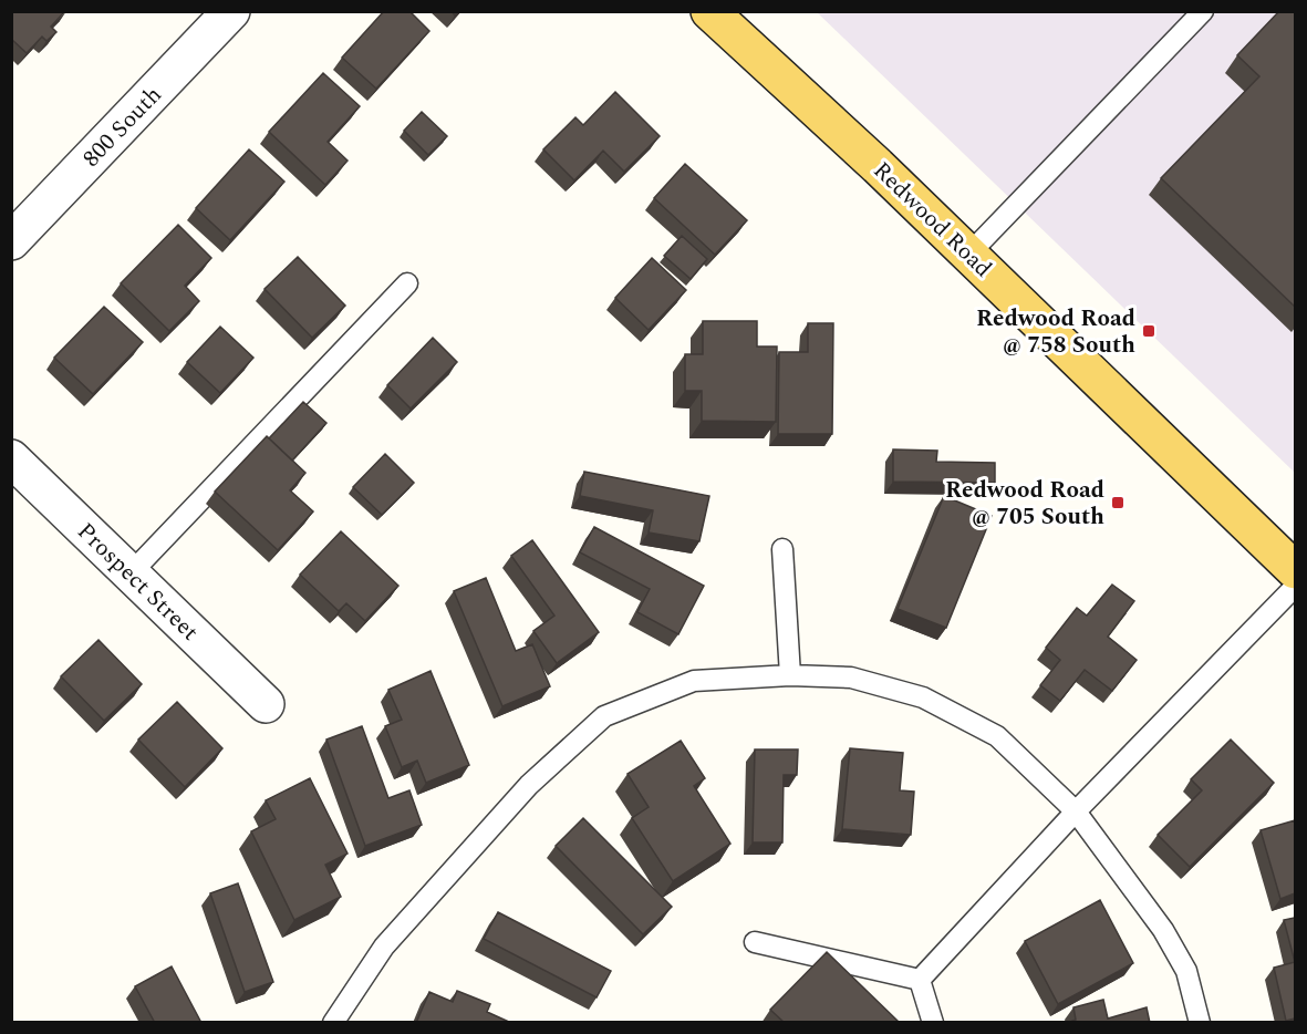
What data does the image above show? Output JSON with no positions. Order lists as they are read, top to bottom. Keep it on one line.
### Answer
{"streets":{"main road":["Redwood Road"],"street":["800 South","Prospect Street"]},"places":{"transit":["Redwood Road @ 758 South","Redwood Road @ 705 South"]}}
